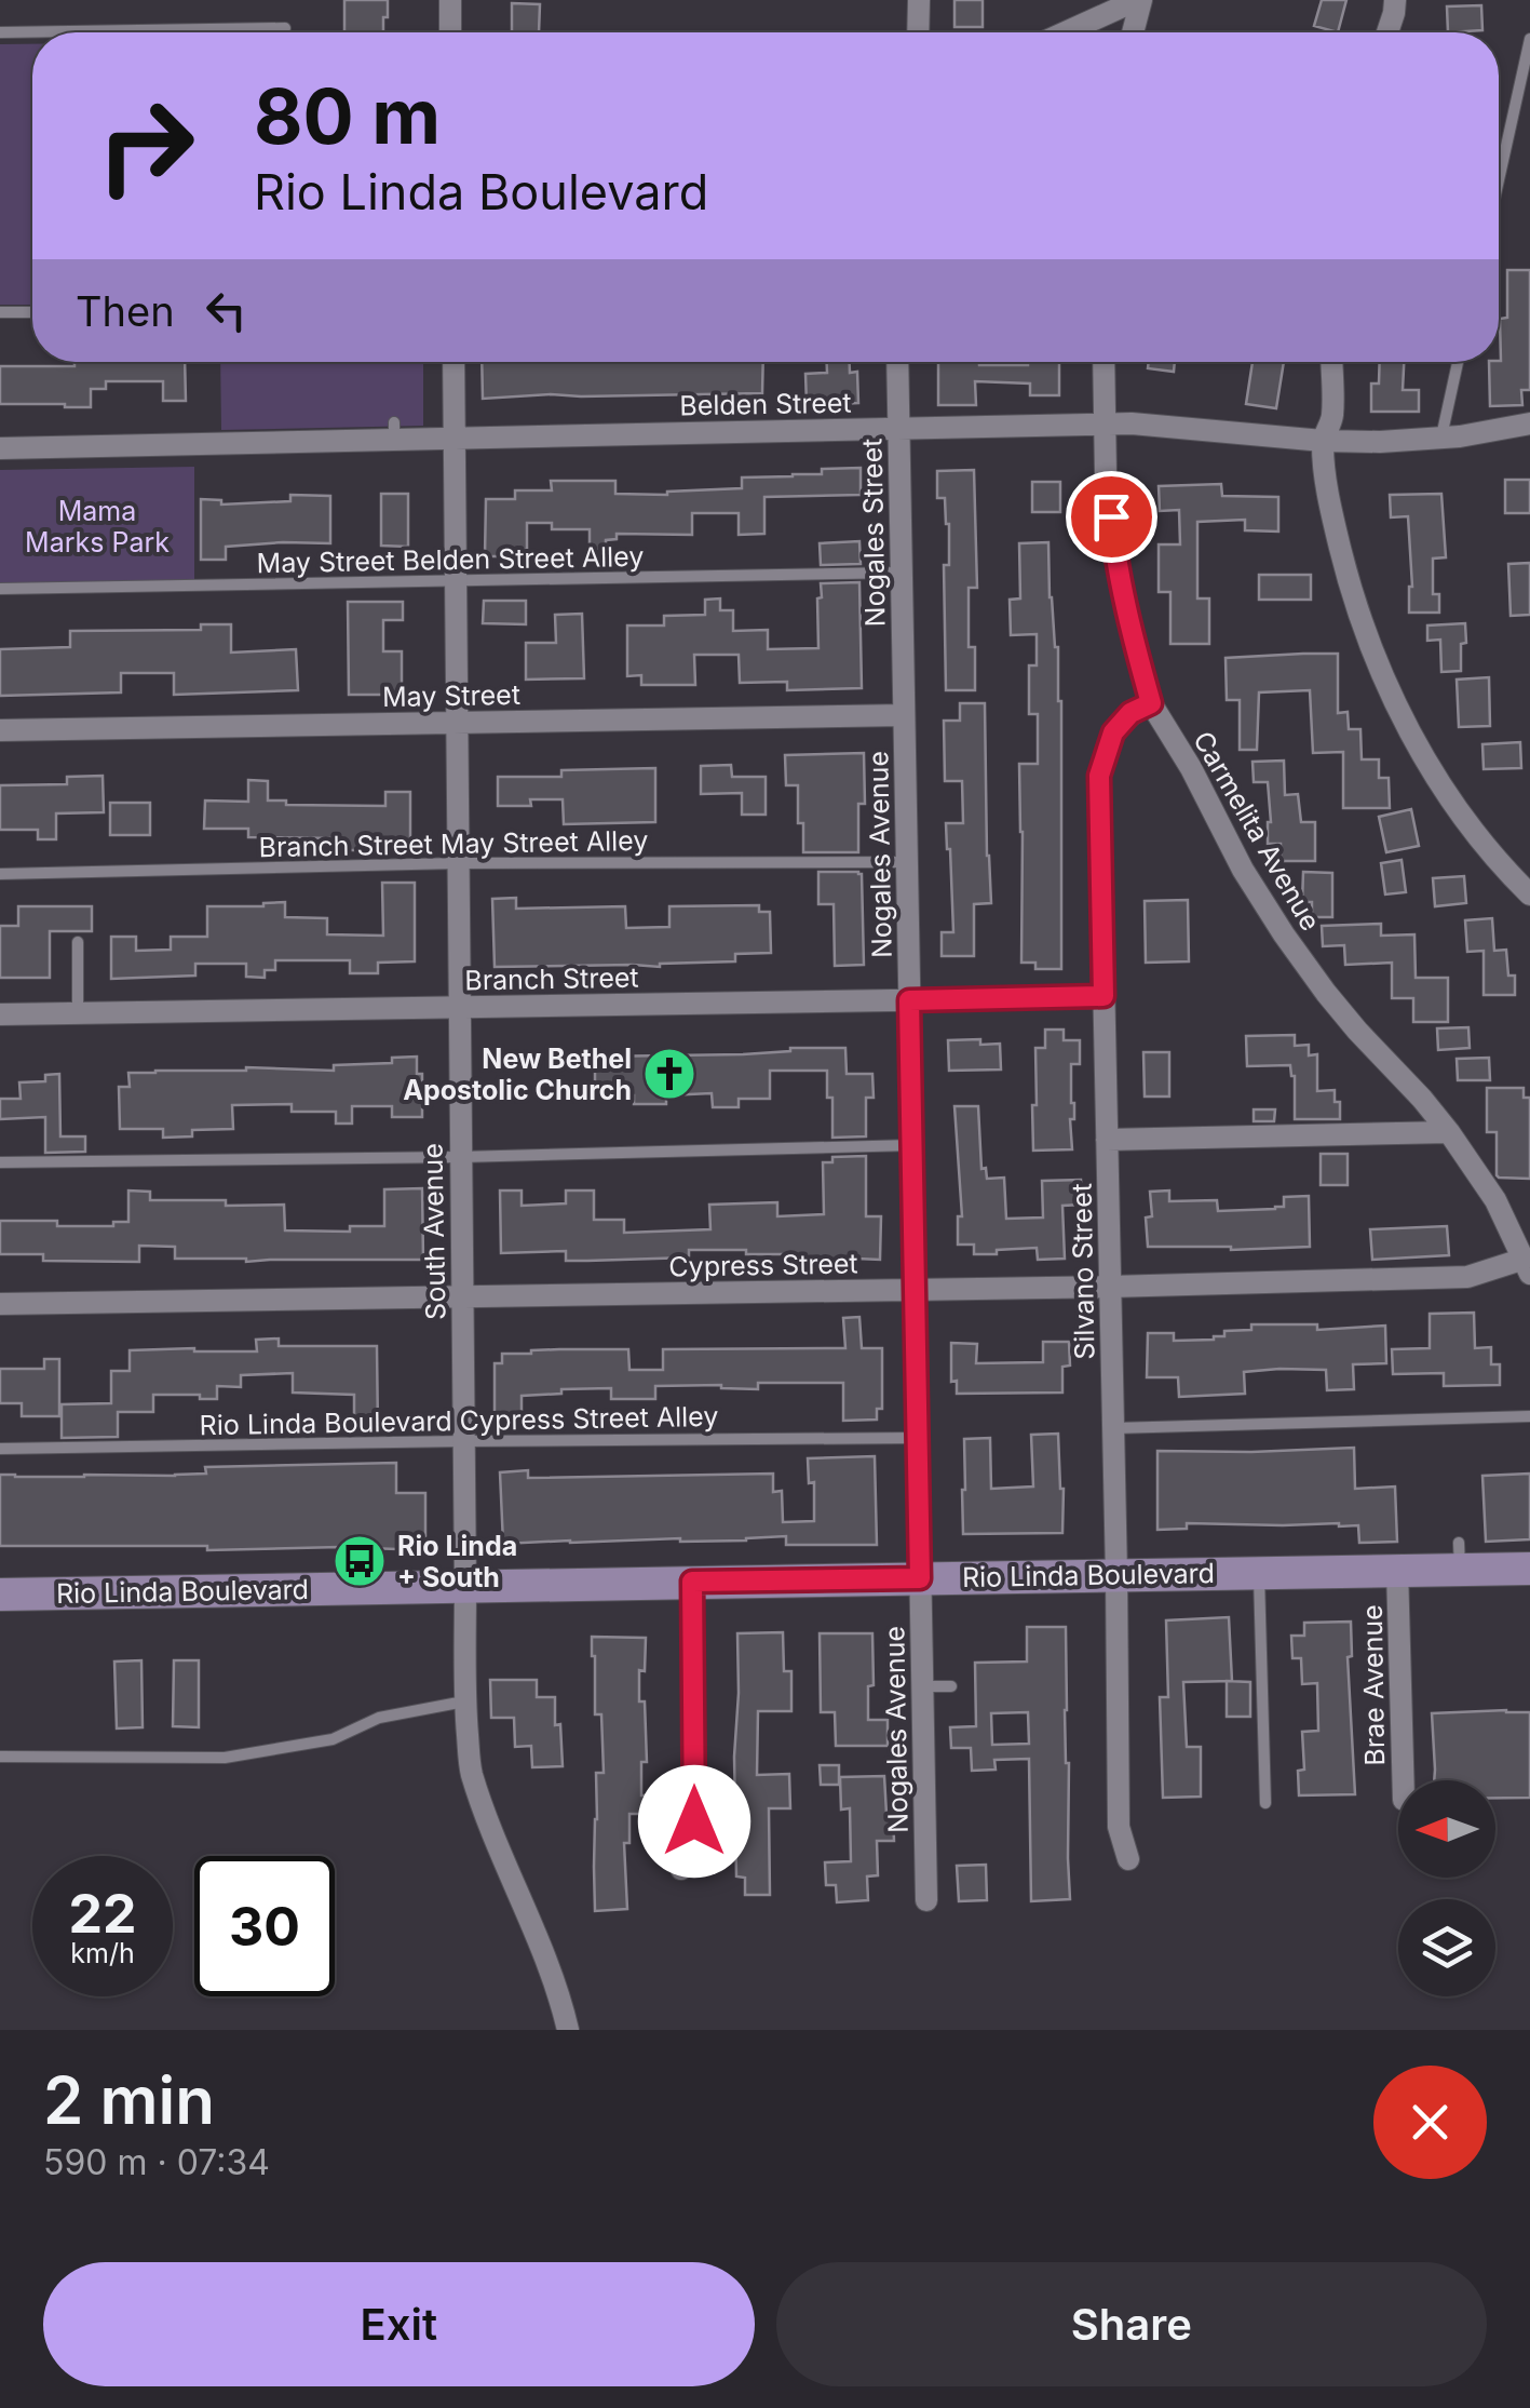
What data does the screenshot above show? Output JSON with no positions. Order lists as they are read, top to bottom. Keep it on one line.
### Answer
{"streets":{"main road":["Rio Linda Boulevard"],"street":["Belden Street","Nogales Street","May Street","Carmelita Avenue","Nogales Avenue","Branch Street","South Avenue","Cypress Street","Silvano Street","Brae Avenue"],"lane":["May Street Belden Street Alley","Branch Street May Street Alley","Rio Linda Boulevard Cypress Street Alley"]},"crossings":[["Belden Street","Nogales Street"],["Belden Street","Carmelita Avenue"],["Belden Street","South Avenue"],["Nogales Street","May Street Belden Street Alley"],["Nogales Street","May Street"],["Nogales Street","Nogales Avenue"],["May Street Belden Street Alley","South Avenue"],["May Street","Nogales Avenue"],["May Street","South Avenue"],["Carmelita Avenue","Cypress Street"],["Carmelita Avenue","Silvano Street"],["Branch Street May Street Alley","Nogales Avenue"],["Branch Street May Street Alley","South Avenue"],["Nogales Avenue","Branch Street"],["Nogales Avenue","Cypress Street"],["Nogales Avenue","Rio Linda Boulevard Cypress Street Alley"],["Nogales Avenue","Rio Linda Boulevard"],["Branch Street","South Avenue"],["Branch Street","Silvano Street"],["South Avenue","Cypress Street"],["South Avenue","Rio Linda Boulevard Cypress Street Alley"],["South Avenue","Rio Linda Boulevard"],["Cypress Street","Silvano Street"],["Silvano Street","Rio Linda Boulevard"],["Rio Linda Boulevard","Brae Avenue"]],"parks":["Mama Marks Park"],"places":{"church":["New Bethel Apostolic Church"],"bus stop":["Rio Linda + South"]},"north":"left","page":{"turn":["80 m","Rio Linda Boulevard"],"then":"Then","speed":"22 km/h","limit":"30","heading":["2 min","590 m · 07:34"],"buttons":["Exit","Share"]}}
